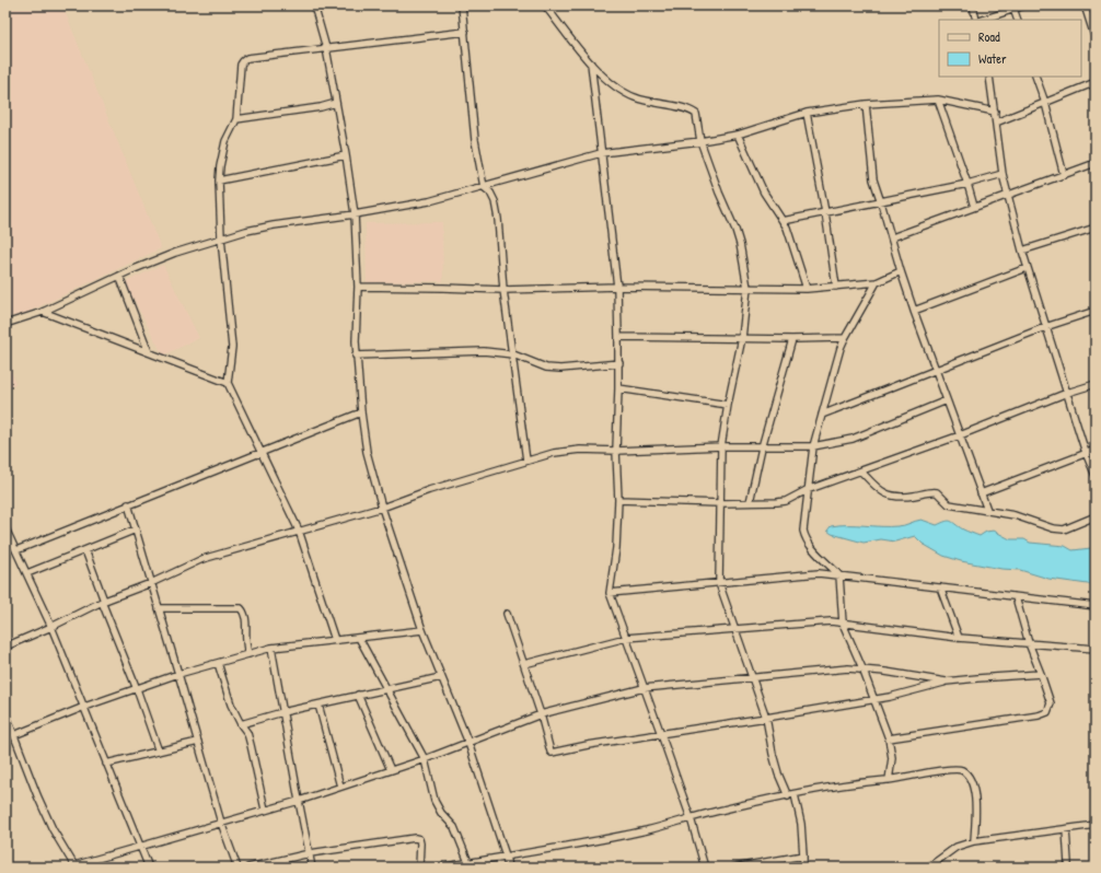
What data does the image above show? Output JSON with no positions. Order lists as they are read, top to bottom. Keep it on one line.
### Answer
{"legend":["Road","Water"]}
